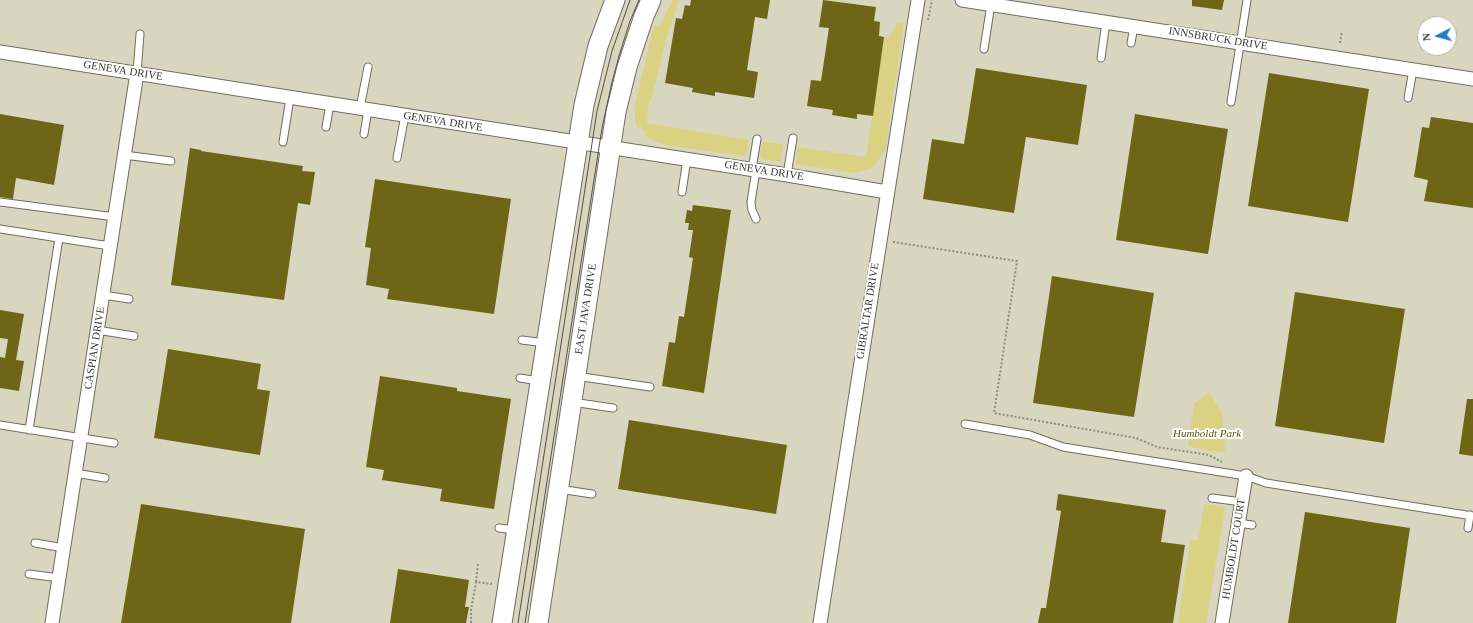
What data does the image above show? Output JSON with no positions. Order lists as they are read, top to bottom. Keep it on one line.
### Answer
{"streets":{"main road":["EAST JAVA DRIVE"],"street":["INNSBRUCK DRIVE","GENEVA DRIVE","GIBRALTAR DRIVE","CASPIAN DRIVE","HUMBOLDT COURT"]},"crossings":[["GENEVA DRIVE","EAST JAVA DRIVE"],["GENEVA DRIVE","GIBRALTAR DRIVE"],["GENEVA DRIVE","CASPIAN DRIVE"]],"parks":["Humboldt Park"],"north":"left"}
